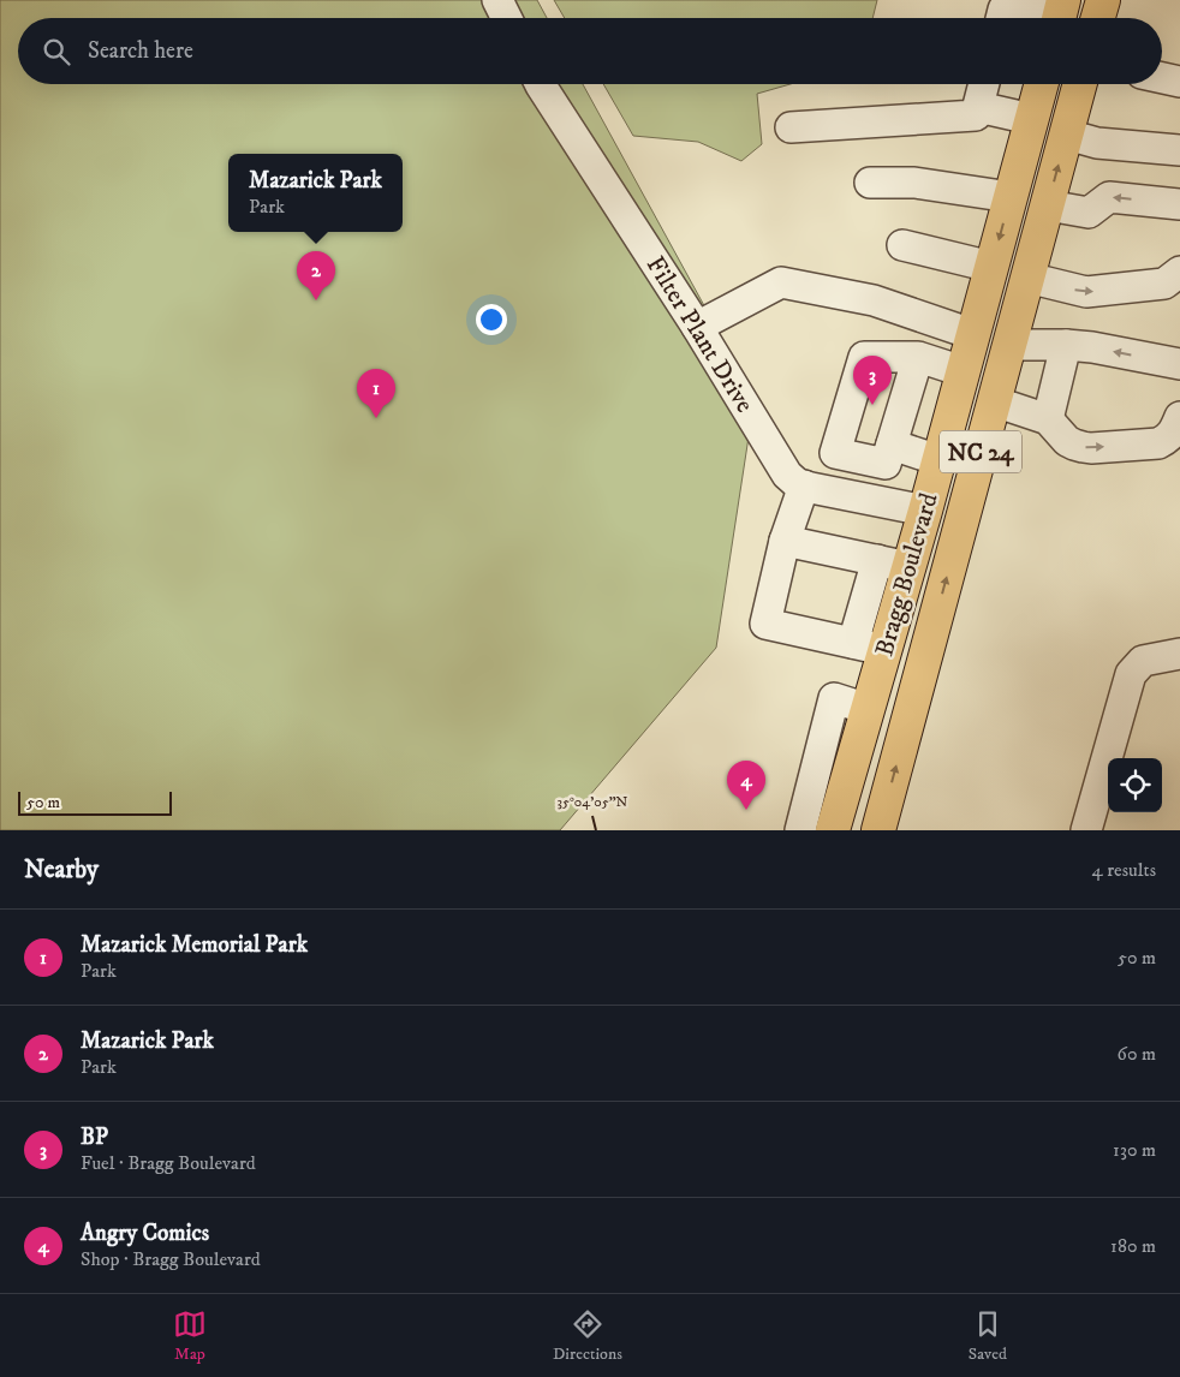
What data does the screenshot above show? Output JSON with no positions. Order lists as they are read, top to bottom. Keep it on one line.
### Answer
{"streets":{"main road":["NC 24","Bragg Boulevard"],"street":["Filter Plant Drive"]},"crossings":[["Filter Plant Drive","Bragg Boulevard"]],"scale_bar":"50 m","page":{"search":"Search here","popup":["Mazarick Park","Park"],"pins":["2","3","1","4"],"scale":"50 m","heading":["Nearby","4 results"],"list":[{"mark":"1","name":"Mazarick Memorial Park","note":"Park","value":"50 m"},{"mark":"2","name":"Mazarick Park","note":"Park","value":"60 m"},{"mark":"3","name":"BP","note":"Fuel · Bragg Boulevard","value":"130 m"},{"mark":"4","name":"Angry Comics","note":"Shop · Bragg Boulevard","value":"180 m"}],"nav":["Map","Directions","Saved"]},"coordinates":["35°04'05\"N"]}
